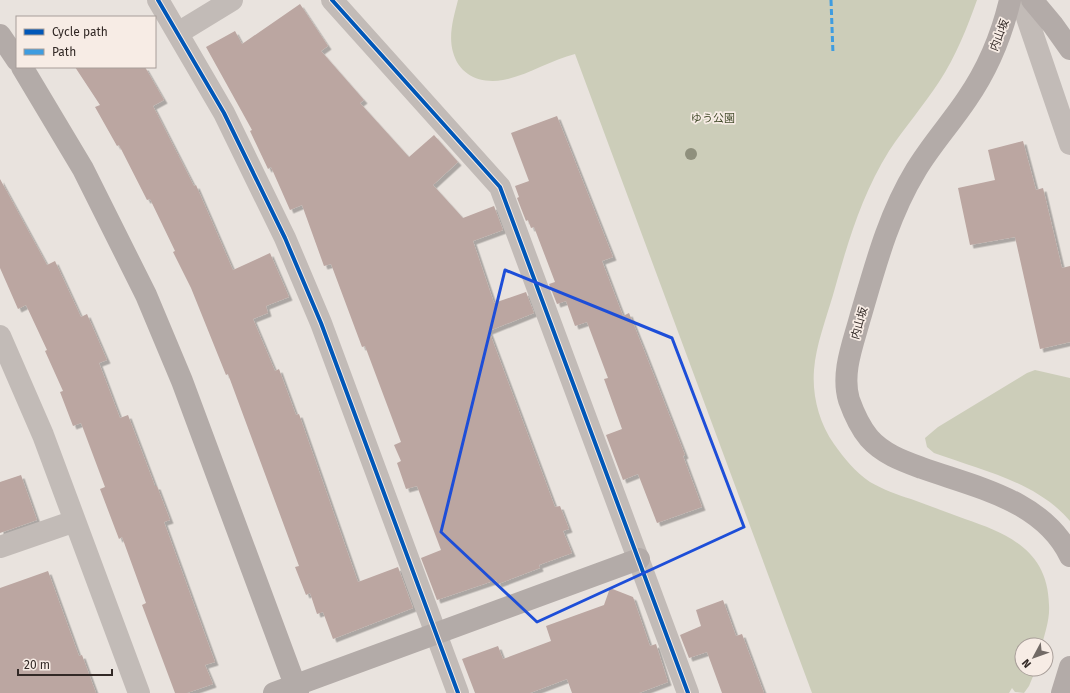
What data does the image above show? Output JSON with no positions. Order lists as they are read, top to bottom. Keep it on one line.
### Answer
{"streets":{"street":["内山坂"]},"parks":["ゆう公園"],"legend":["Cycle path","Path"],"scale_bar":"20 m","north":"bottom left"}
